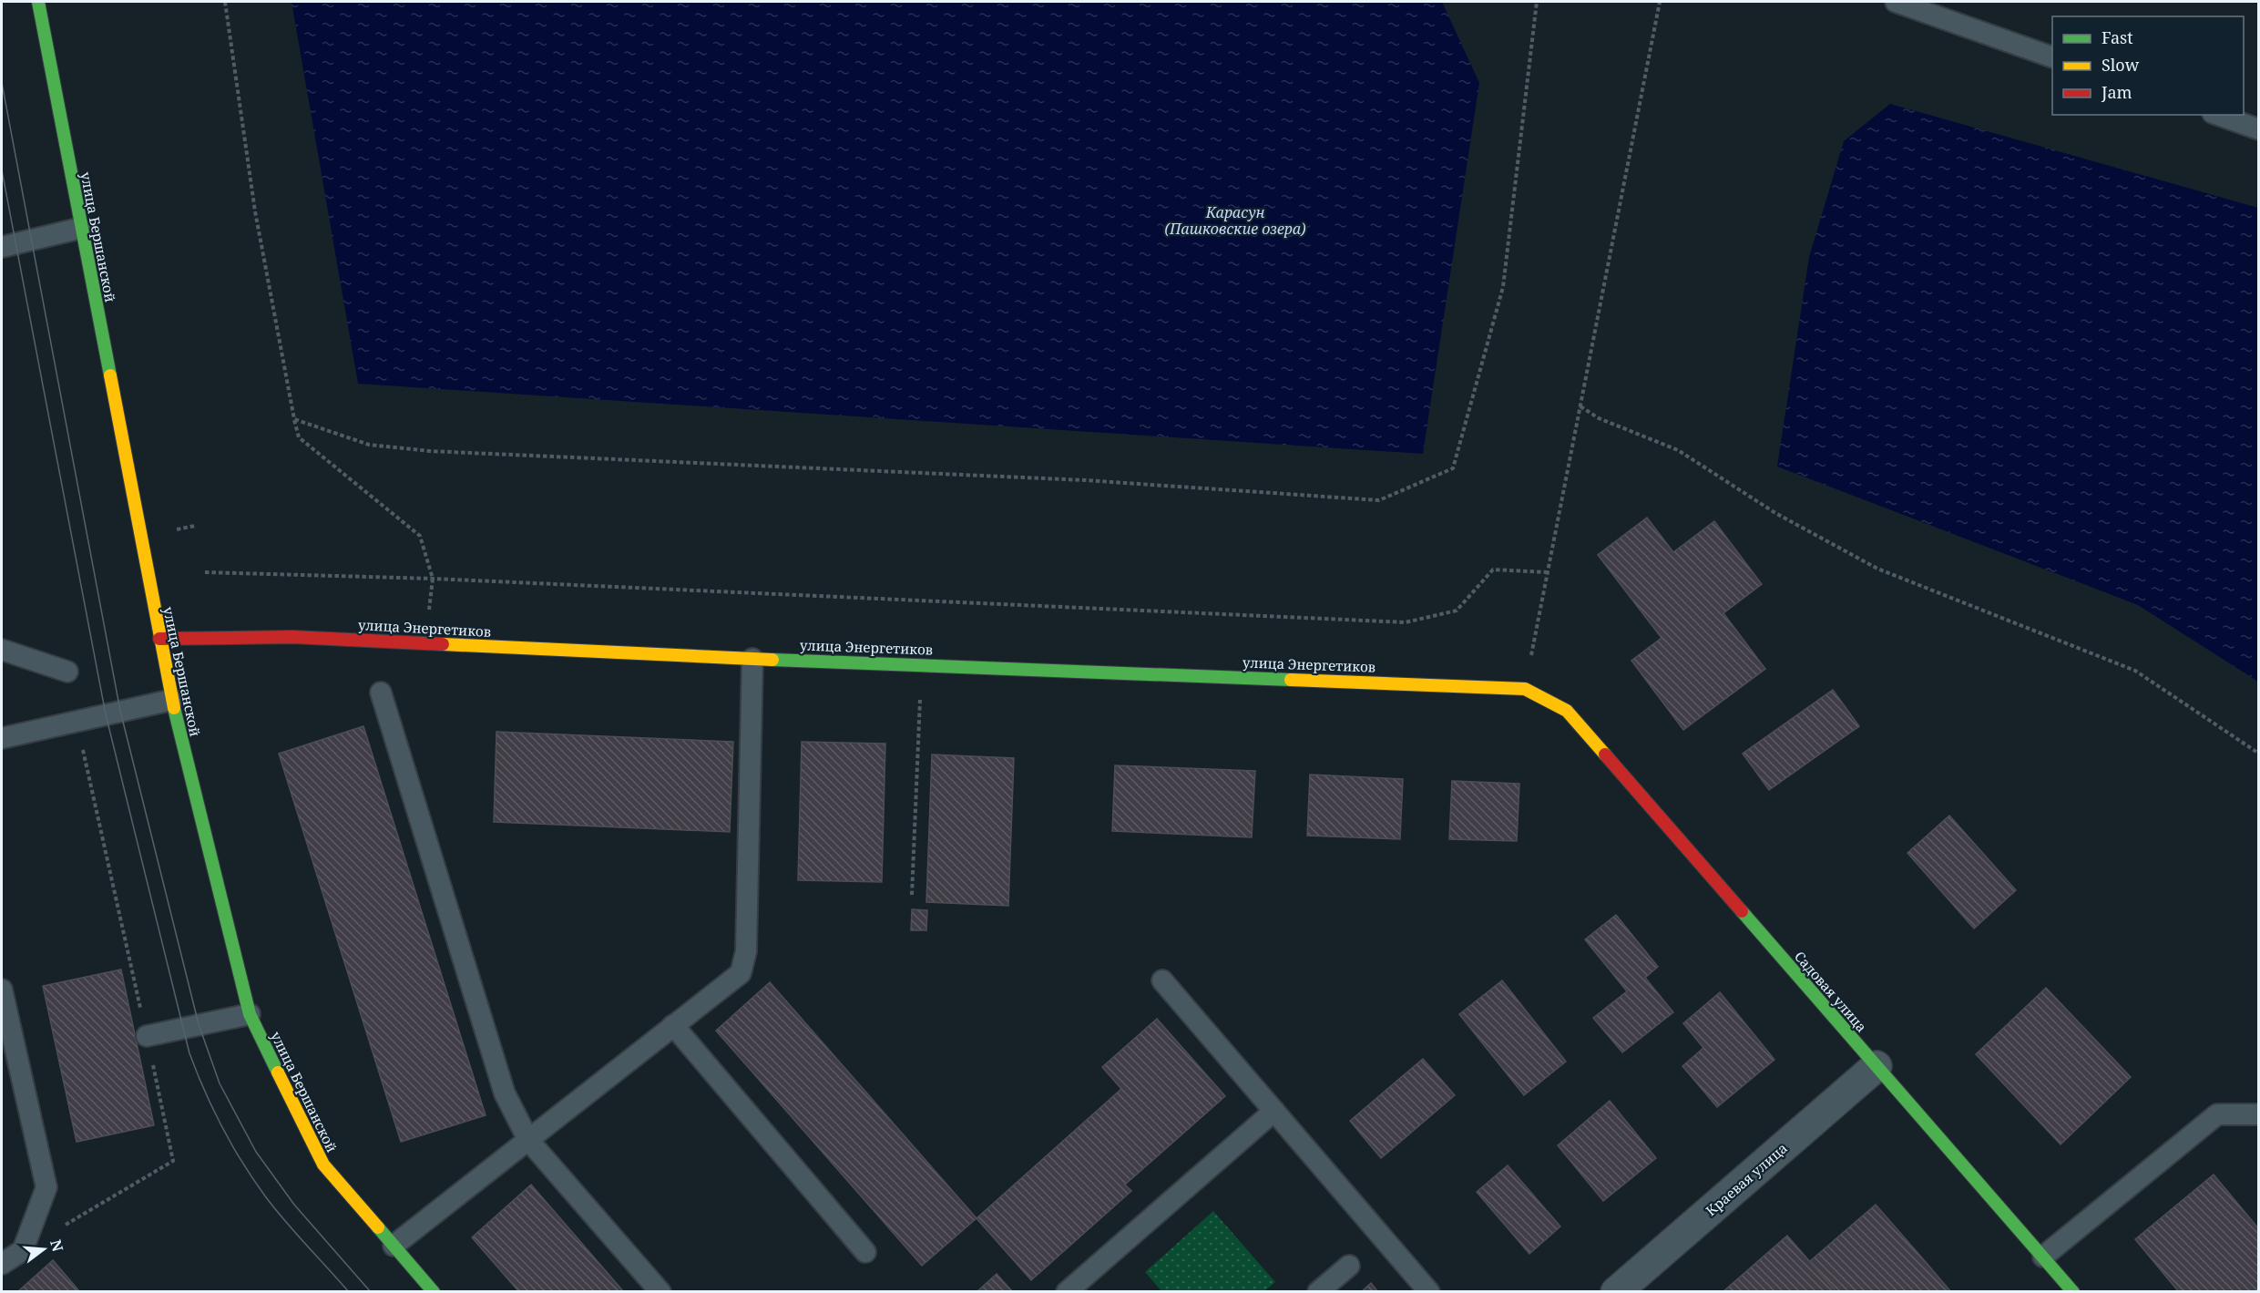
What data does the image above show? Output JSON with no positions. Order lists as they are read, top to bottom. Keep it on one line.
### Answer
{"streets":{"street":["улица Бершанской","улица Энергетиков","Садовая улица","Краевая улица"]},"crossings":[["улица Бершанской","улица Энергетиков"],["улица Энергетиков","Садовая улица"],["Садовая улица","Краевая улица"]],"water":["Карасун (Пашковские озера)"],"legend":["Fast","Slow","Jam"],"north":"right"}
